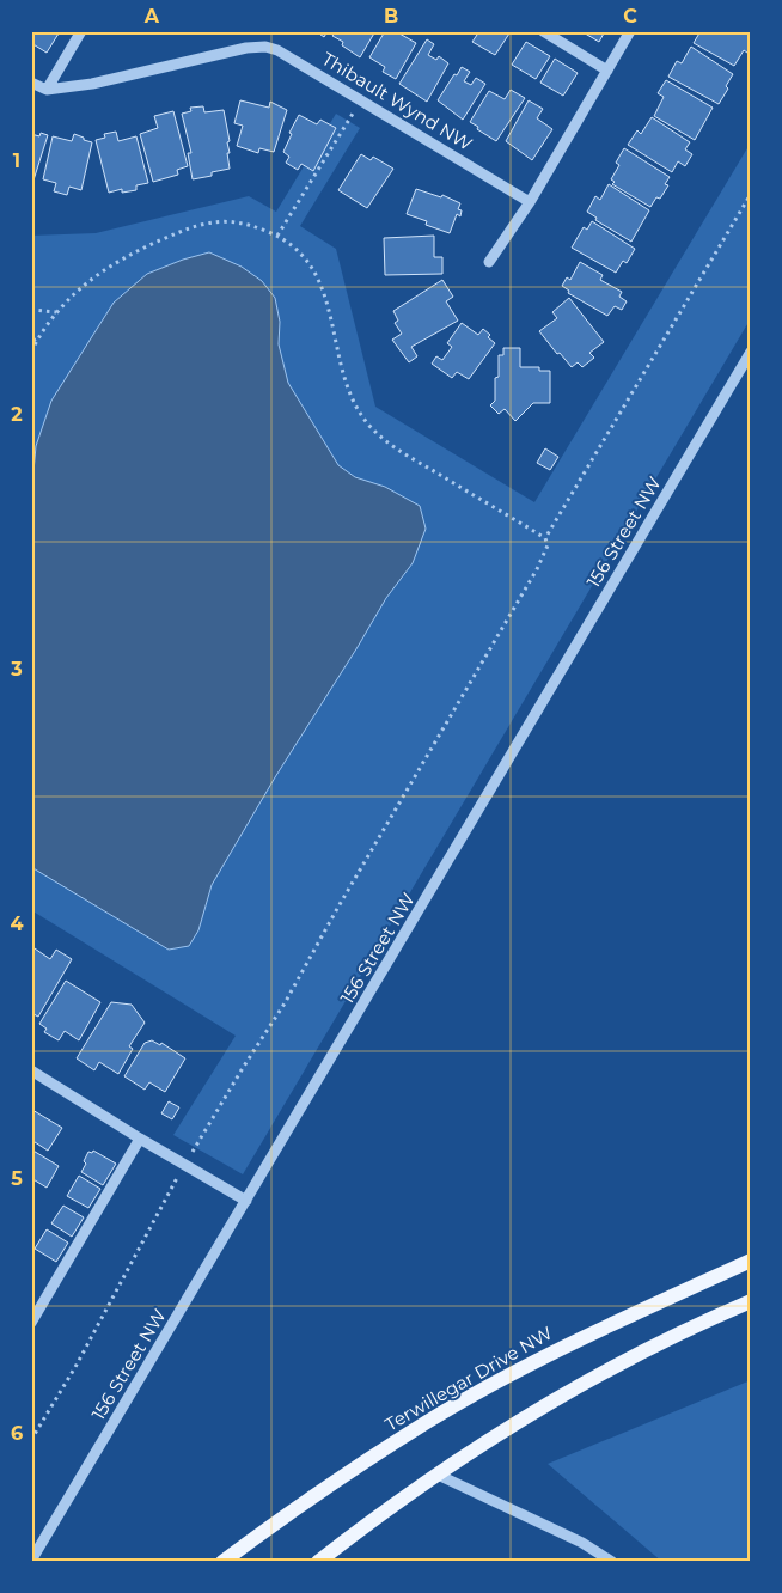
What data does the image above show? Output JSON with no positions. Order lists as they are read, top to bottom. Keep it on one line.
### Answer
{"streets":{"main road":["Terwillegar Drive NW"],"street":["Thibault Wynd NW","156 Street NW"]},"grid":{"columns":["A","B","C"],"rows":["1","2","3","4","5","6"]}}
